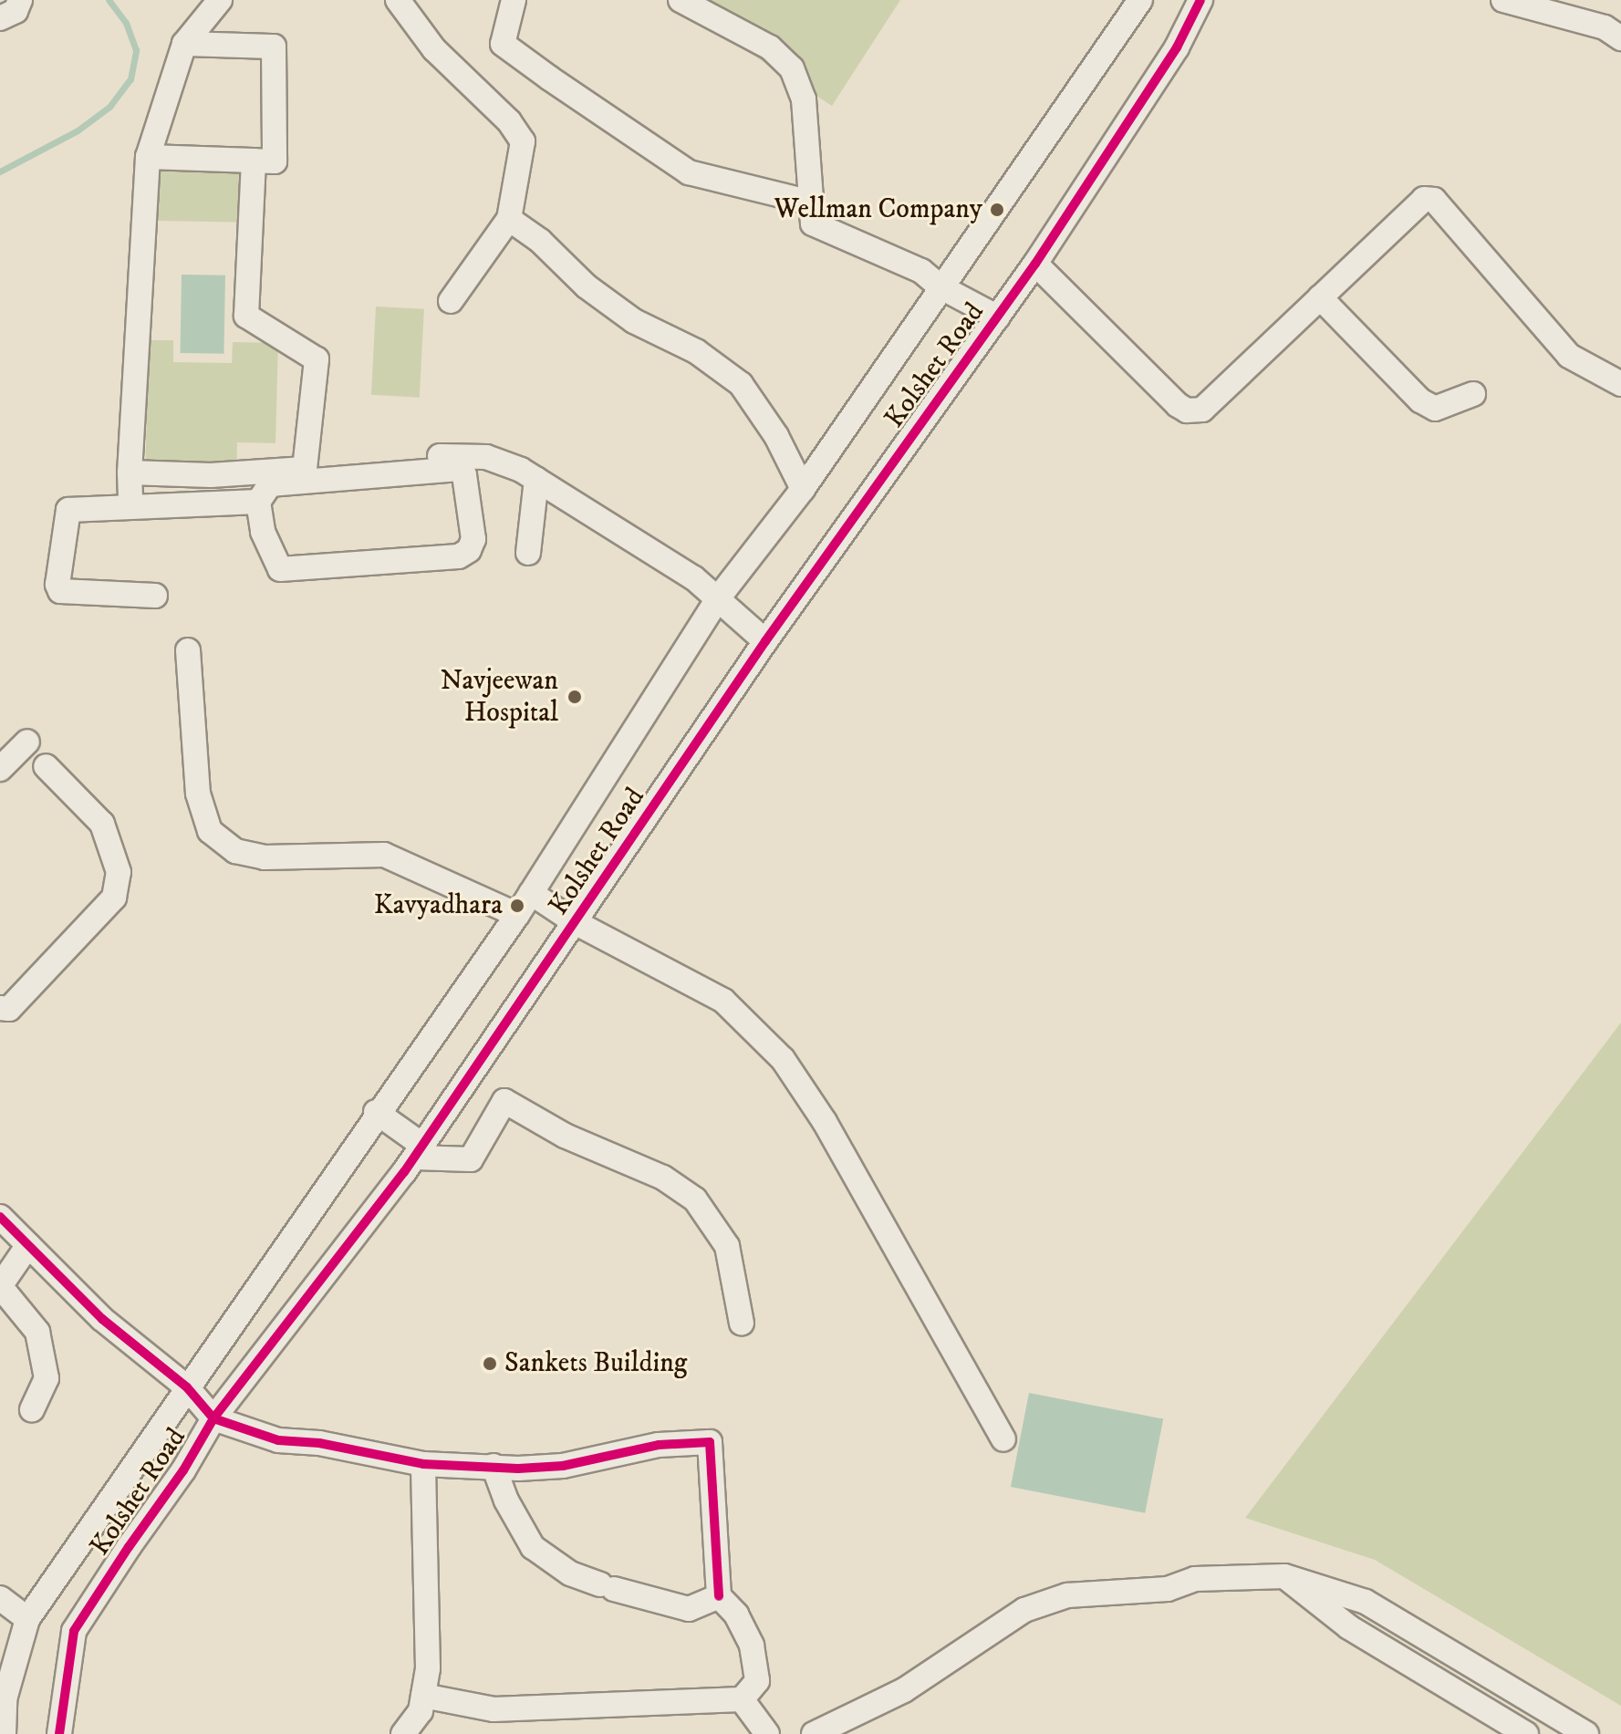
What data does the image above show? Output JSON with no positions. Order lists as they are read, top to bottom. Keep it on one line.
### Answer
{"streets":{"street":["Kolshet Road"]},"places":["Wellman Company","Navjeewan Hospital","Kavyadhara","Sankets Building"]}
